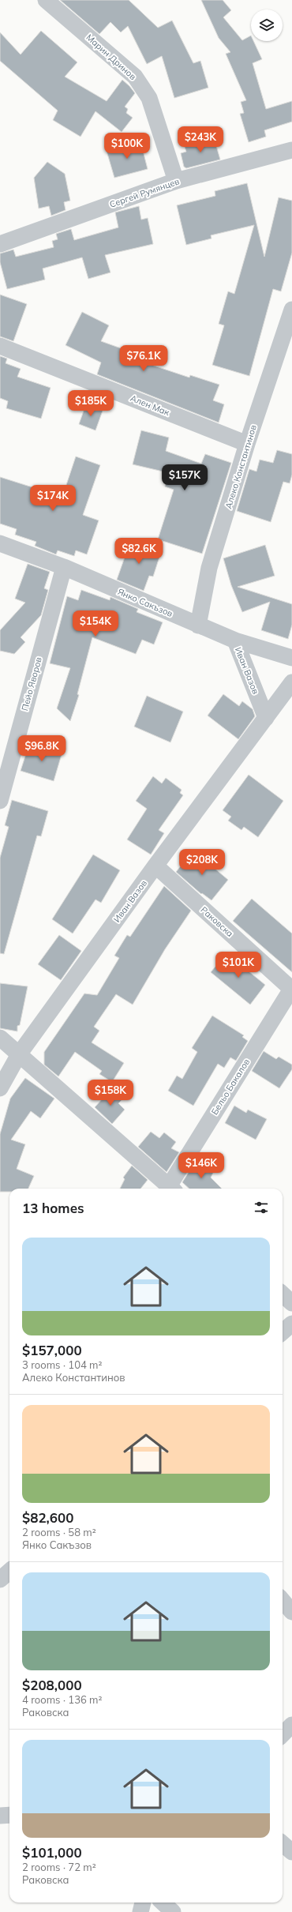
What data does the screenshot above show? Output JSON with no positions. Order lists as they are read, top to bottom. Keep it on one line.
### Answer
{"streets":{"street":["Марин Дринов","Сергей Румянцев","Ален Мак","Алеко Константинов","Янко Сакъзов","Иван Вазов","Пейо Яворов","Раковска","Бельо Бакалов"]},"crossings":[["Марин Дринов","Сергей Румянцев"],["Ален Мак","Алеко Константинов"],["Алеко Константинов","Янко Сакъзов"],["Янко Сакъзов","Иван Вазов"],["Янко Сакъзов","Пейо Яворов"],["Иван Вазов","Раковска"],["Раковска","Бельо Бакалов"]],"page":{"price":["$243K","$100K","$76.1K","$185K","$157K","$174K","$82.6K","$154K","$96.8K","$208K","$101K","$158K","$146K"],"heading":"13 homes","list":[{"name":"$157,000","note":"3 rooms · 104 m² · Алеко Константинов"},{"name":"$82,600","note":"2 rooms · 58 m² · Янко Сакъзов"},{"name":"$208,000","note":"4 rooms · 136 m² · Раковска"},{"name":"$101,000","note":"2 rooms · 72 m² · Раковска"}]}}
